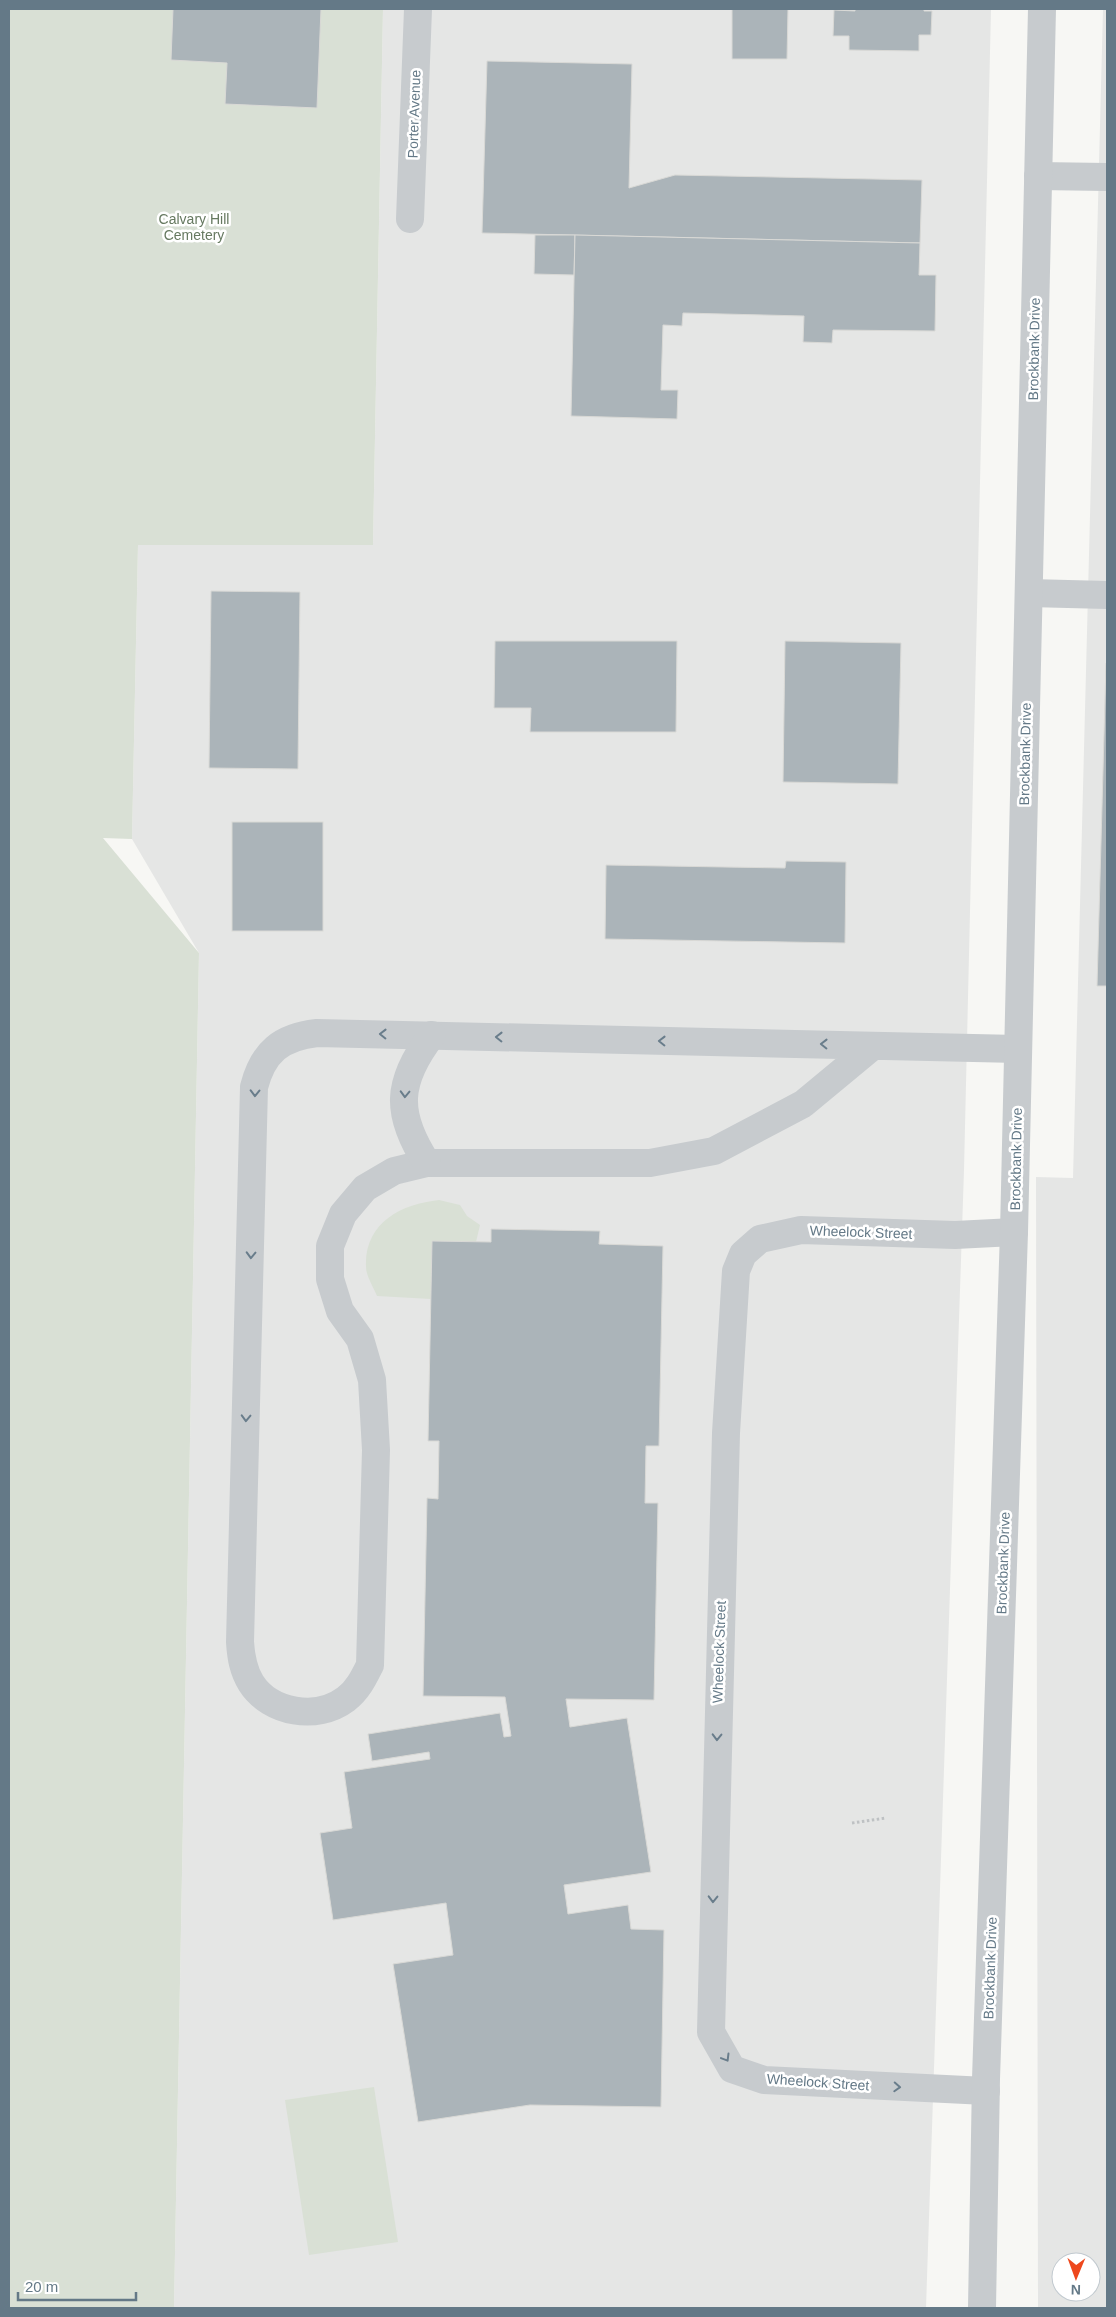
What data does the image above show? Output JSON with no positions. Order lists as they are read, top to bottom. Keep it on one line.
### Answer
{"streets":{"street":["Porter Avenue","Brockbank Drive","Wheelock Street"]},"crossings":[["Brockbank Drive","Wheelock Street"]],"parks":["Calvary Hill Cemetery"],"scale_bar":"20 m","north":"bottom"}
